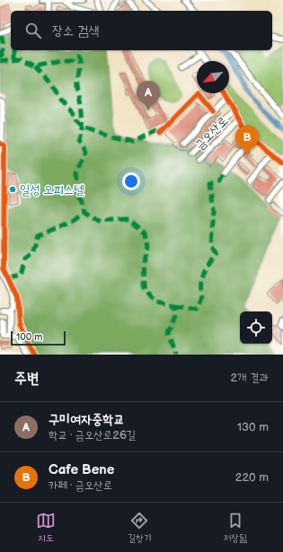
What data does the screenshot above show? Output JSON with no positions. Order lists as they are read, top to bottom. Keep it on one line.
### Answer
{"streets":{"street":["금오산로"]},"places":["일성 오피스텔"],"scale_bar":"100 m","north":"bottom left","page":{"search":"장소 검색","pins":["A","B"],"scale":"100 m","heading":["주변","2개 결과"],"list":[{"mark":"A","name":"구미여자중학교","note":"학교 · 금오산로26길","value":"130 m"},{"mark":"B","name":"Cafe Bene","note":"카페 · 금오산로","value":"220 m"}],"nav":["지도","길찾기","저장됨"]}}
